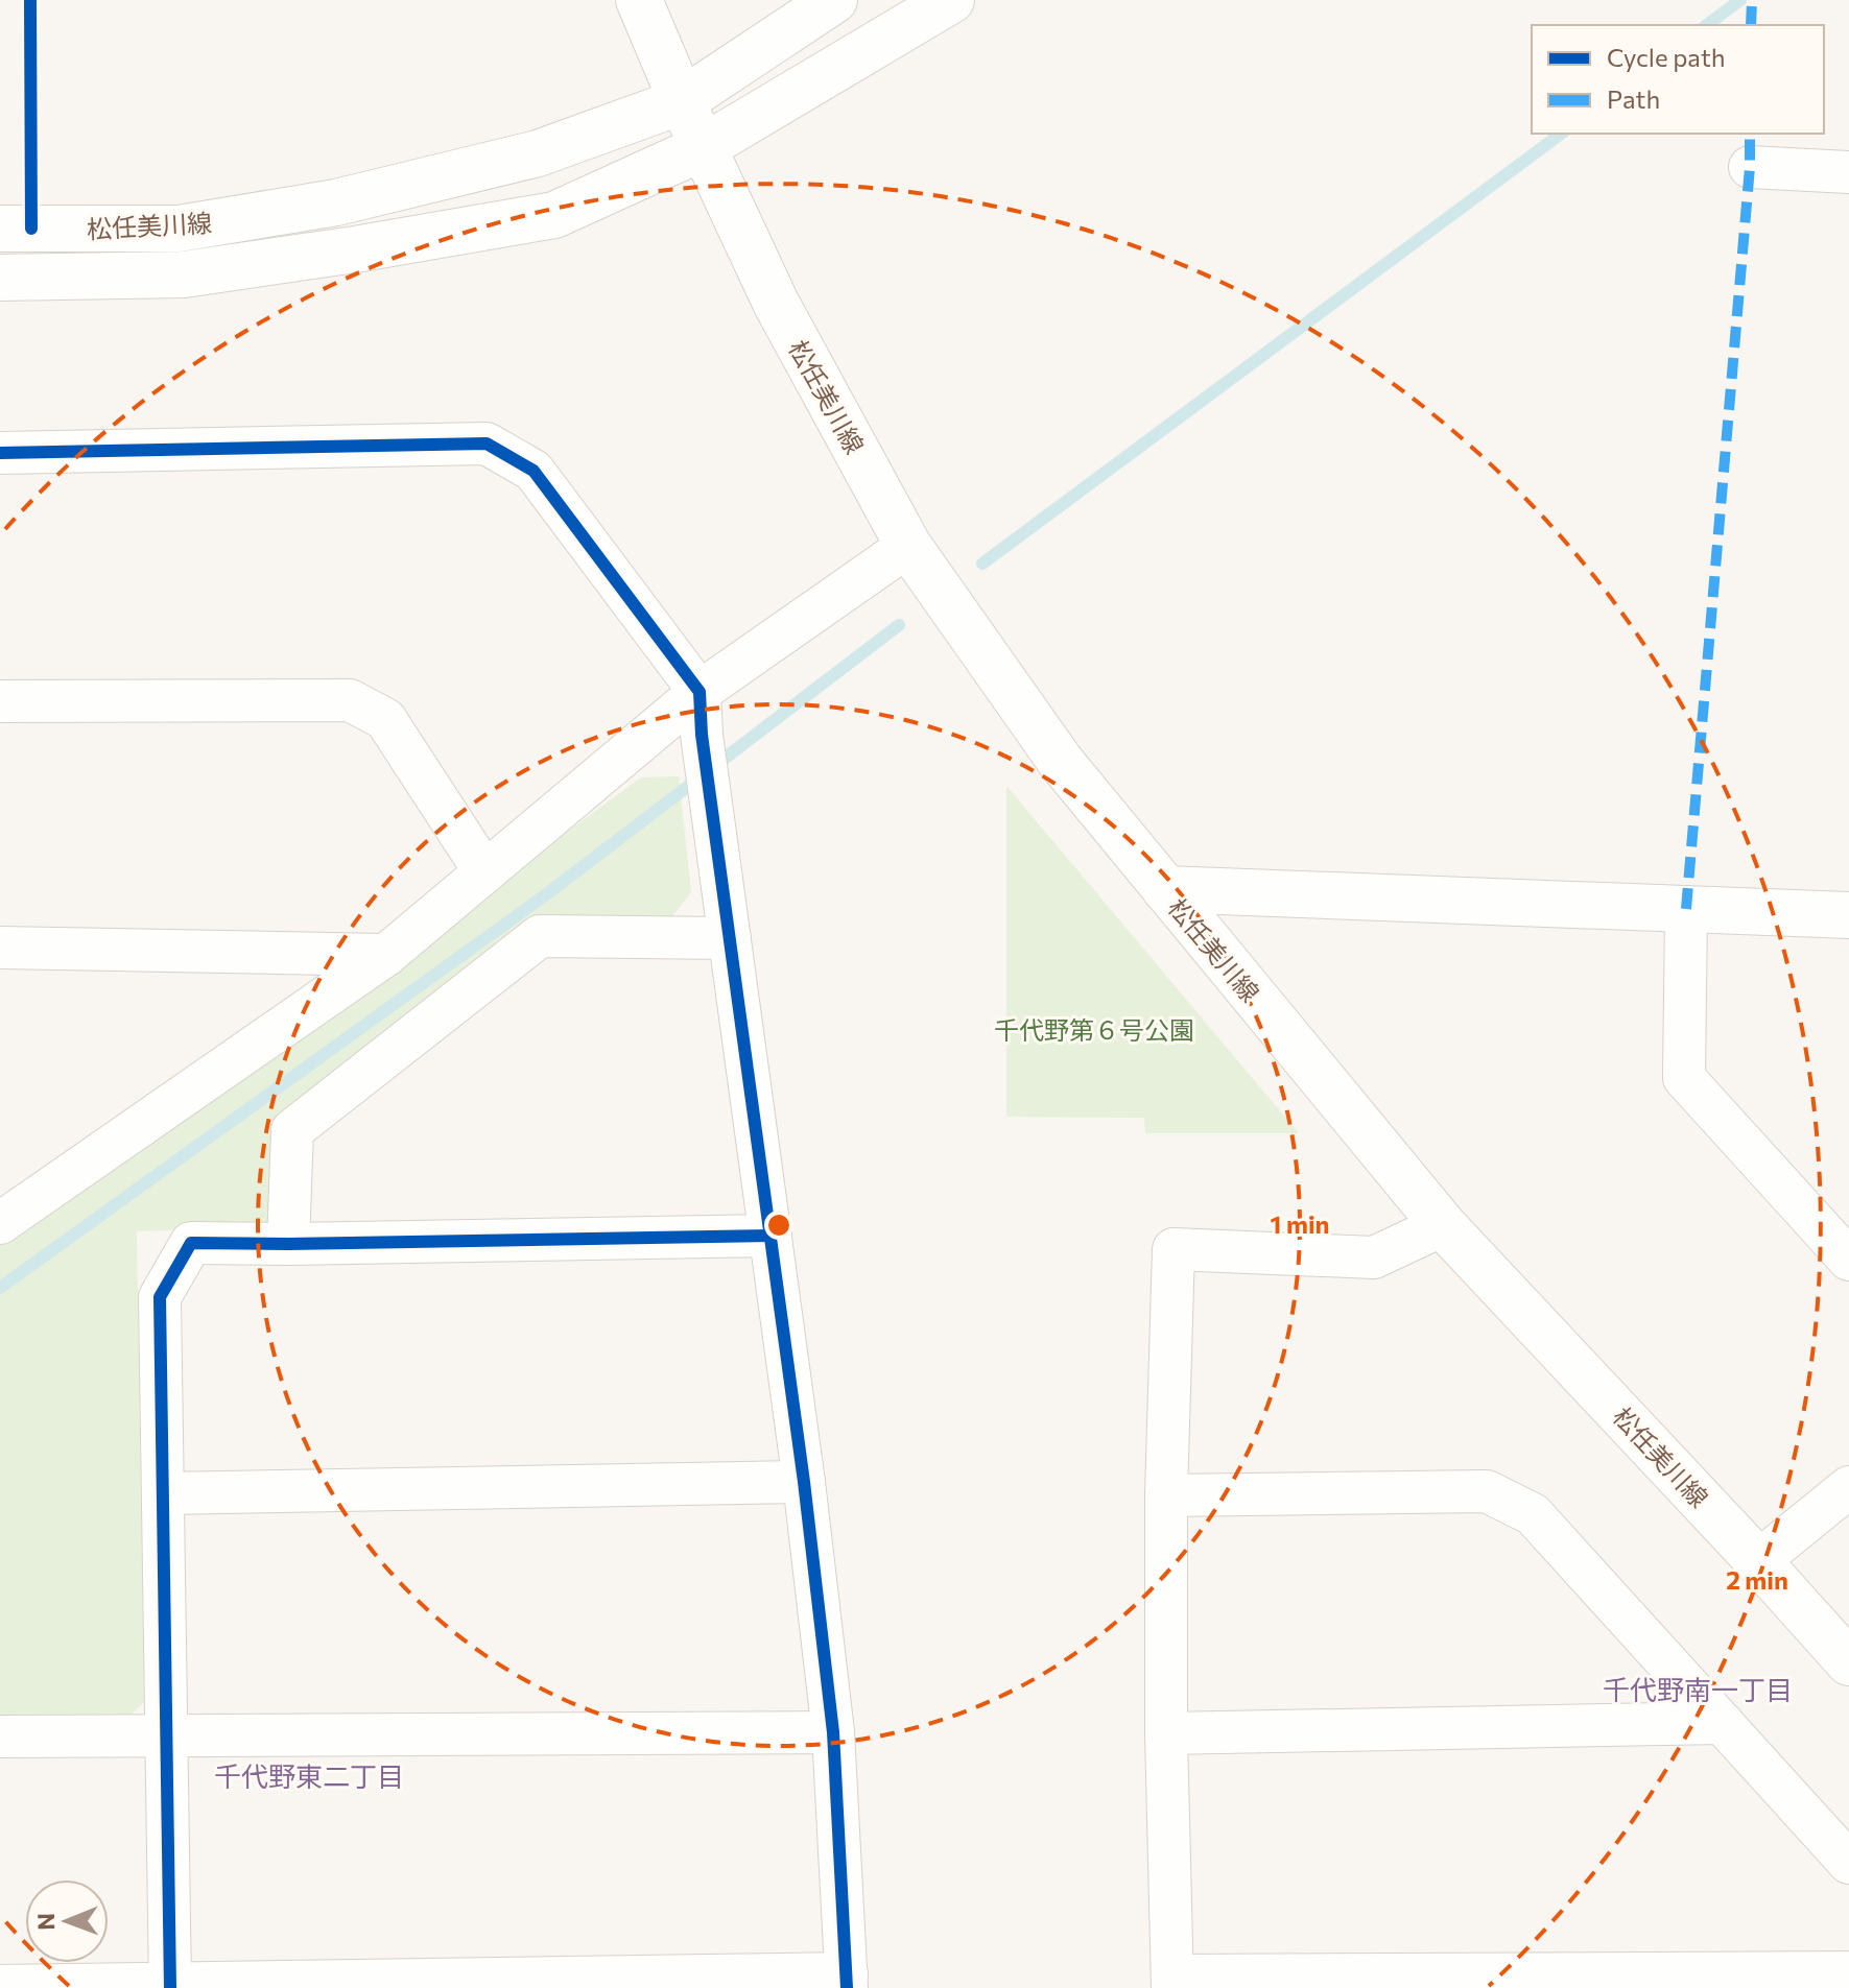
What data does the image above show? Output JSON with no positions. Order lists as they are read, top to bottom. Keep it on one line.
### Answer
{"streets":{"main road":["松任美川線"]},"districts":["千代野南一丁目","千代野東二丁目"],"parks":["千代野第６号公園"],"legend":["Cycle path","Path"],"north":"left","rings":["1 min","2 min"]}
